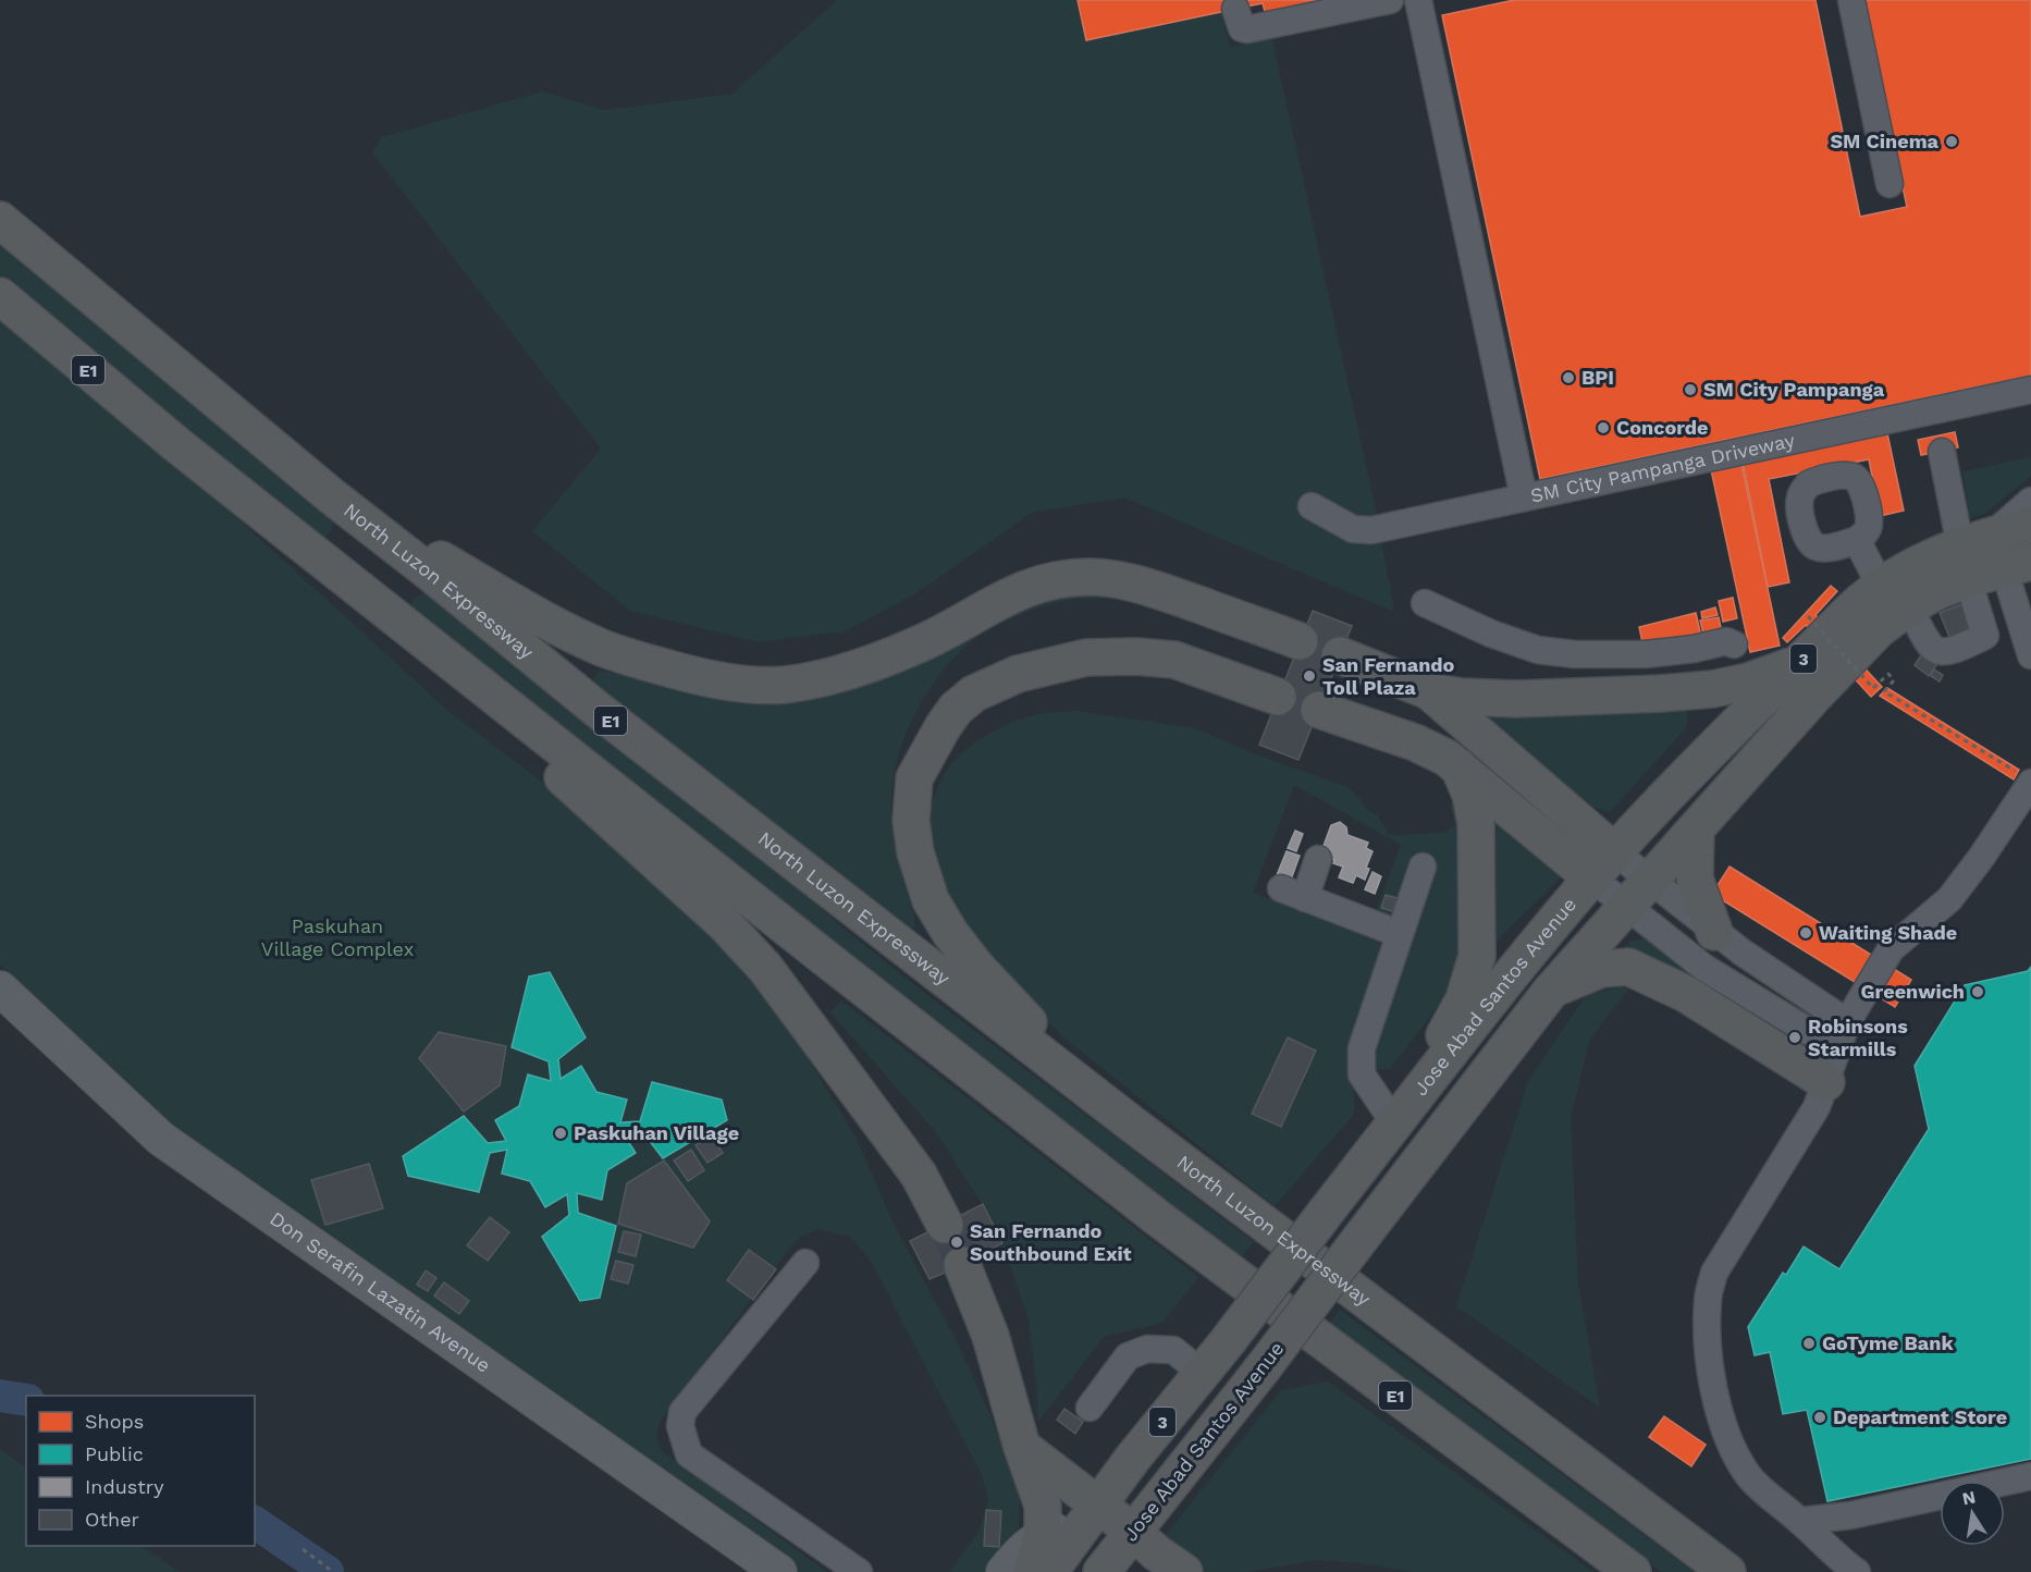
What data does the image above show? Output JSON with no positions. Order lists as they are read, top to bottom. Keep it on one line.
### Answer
{"streets":{"highway":["E1","North Luzon Expressway","3","Jose Abad Santos Avenue"],"main road":["Don Serafin Lazatin Avenue"],"street":["SM City Pampanga Driveway"]},"parks":["Paskuhan Village Complex"],"places":["SM Cinema","BPI","SM City Pampanga","Concorde","San Fernando Toll Plaza","Waiting Shade","Greenwich","Robinsons Starmills","Paskuhan Village","San Fernando Southbound Exit","GoTyme Bank","Department Store"],"legend":["Shops","Public","Industry","Other"],"north":"top"}
